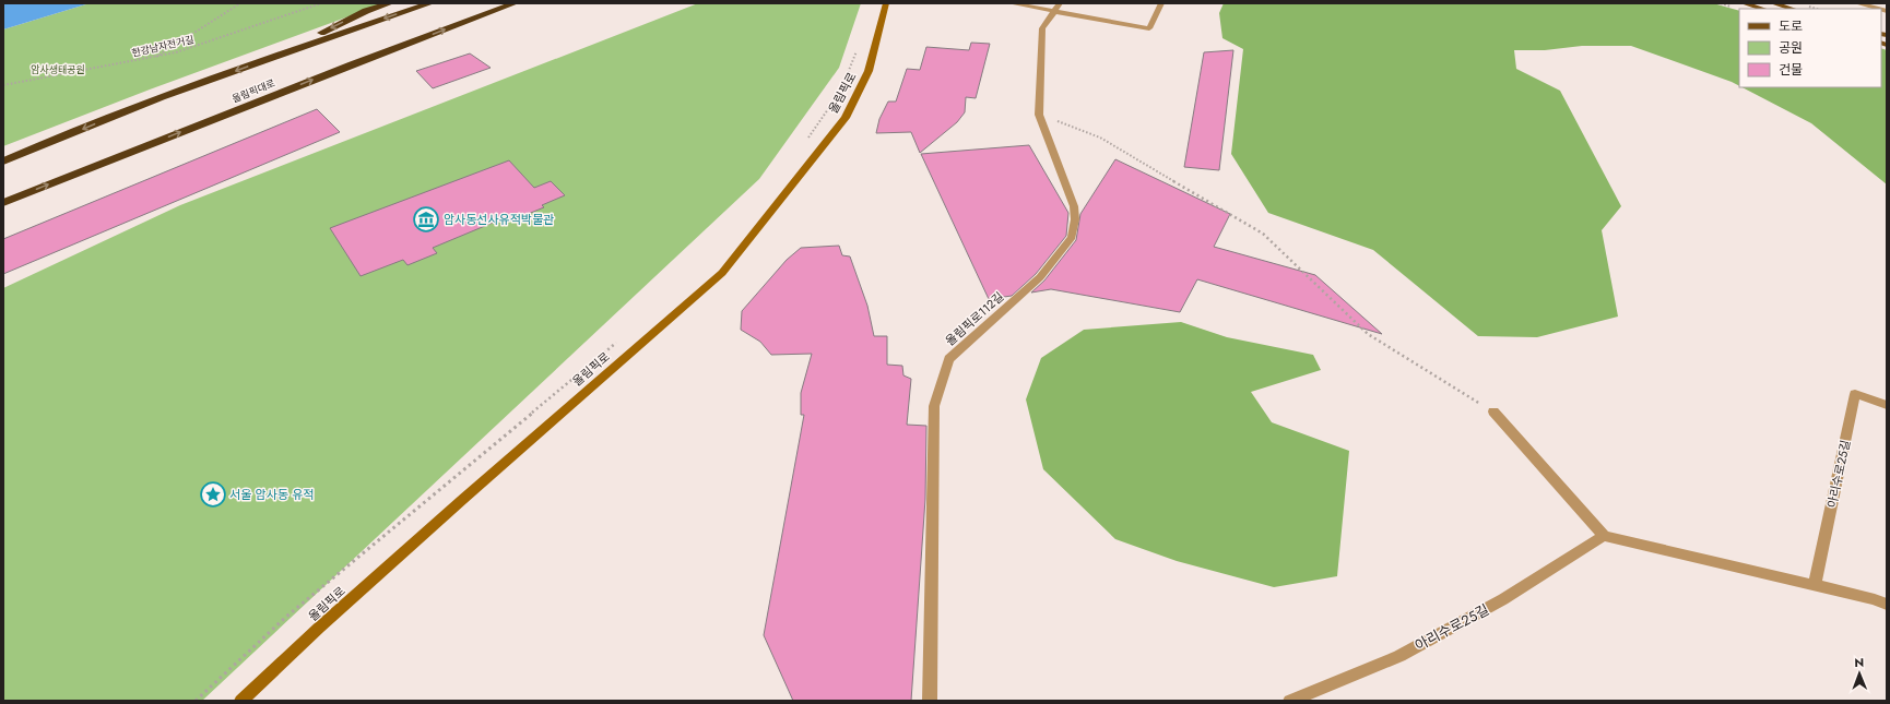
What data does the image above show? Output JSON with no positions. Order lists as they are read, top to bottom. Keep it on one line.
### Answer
{"streets":{"highway":["올림픽대로"],"main road":["올림픽로"],"street":["올림픽로112길","아리수로25길"],"path":["한강남자전거길"]},"parks":["암사생태공원"],"places":{"museum":["암사동선사유적박물관"],"place":["서울 암사동 유적"]},"legend":["도로","공원","건물"],"north":"top"}
